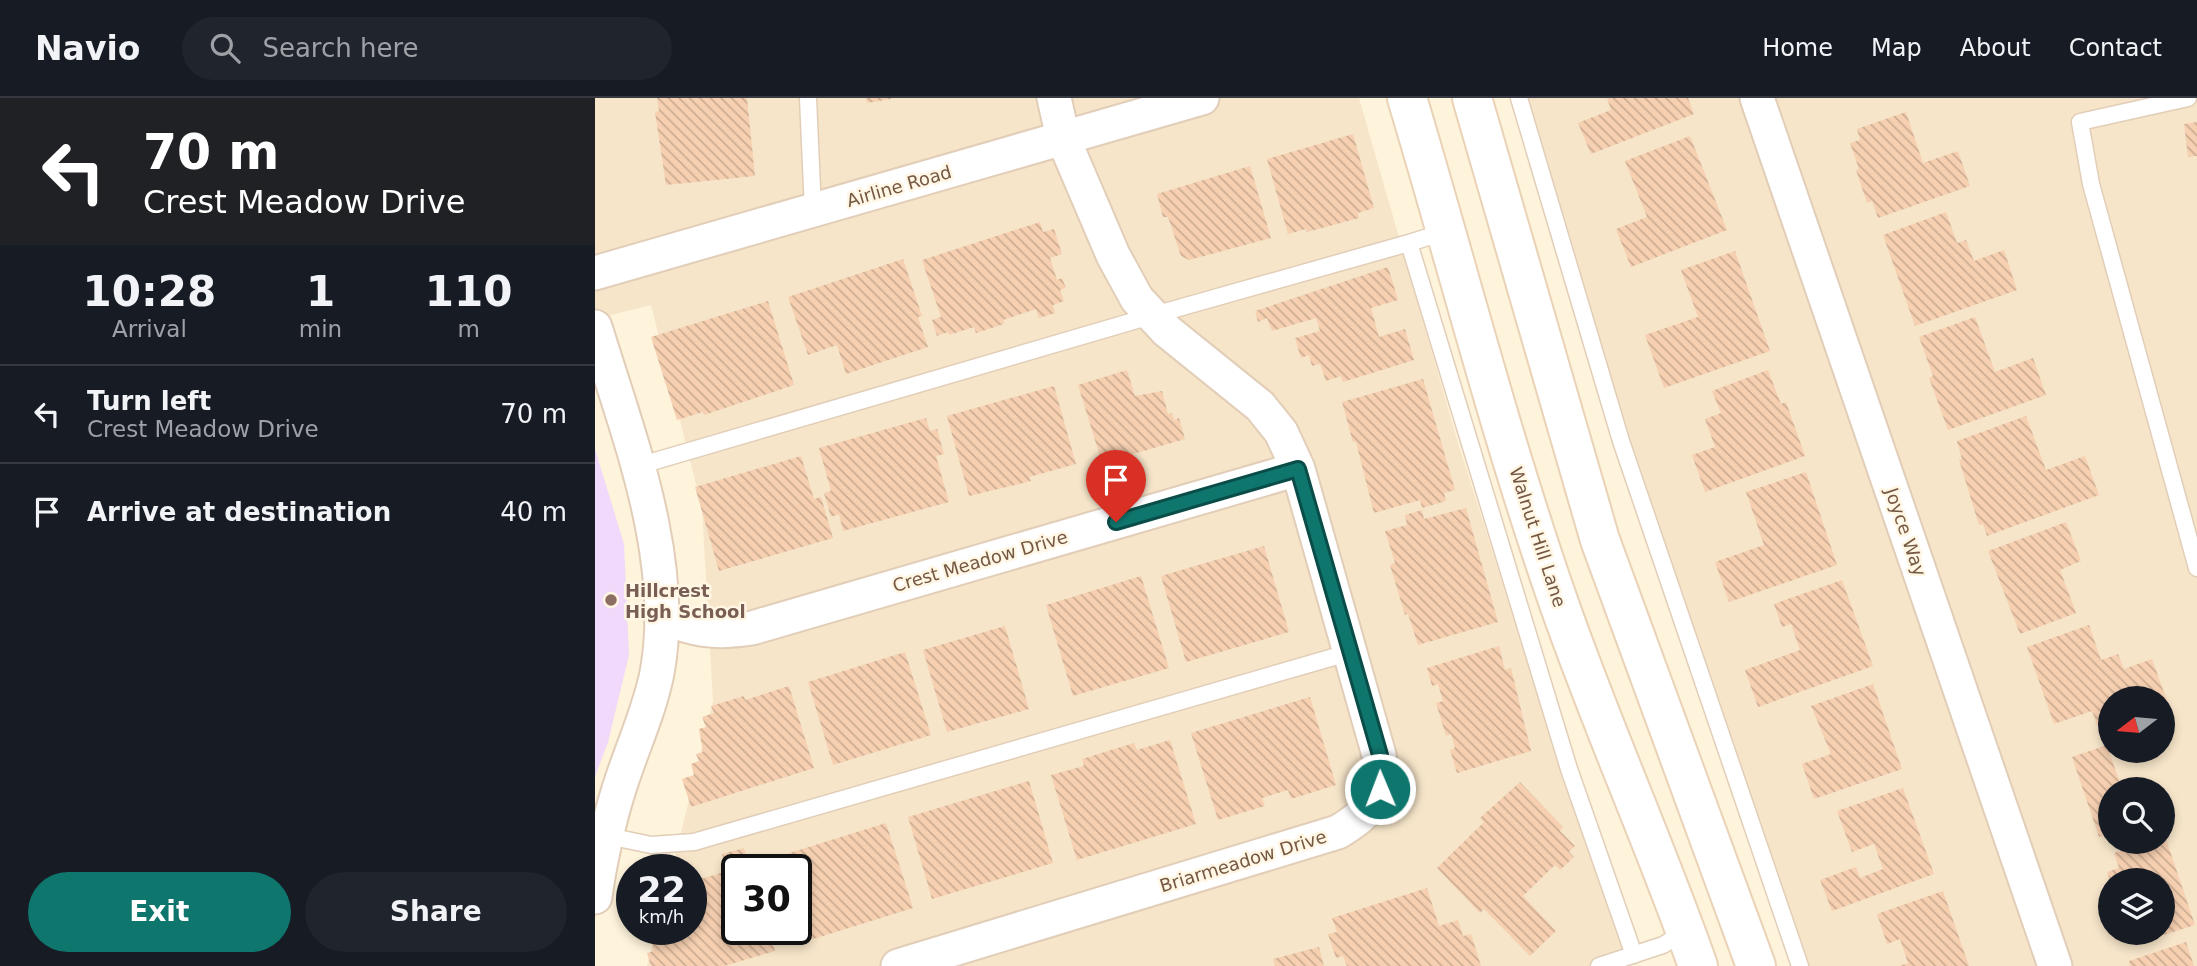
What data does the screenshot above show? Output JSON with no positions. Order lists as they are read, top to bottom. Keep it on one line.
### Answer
{"streets":{"main road":["Walnut Hill Lane"],"street":["Airline Road","Joyce Way","Crest Meadow Drive","Briarmeadow Drive"]},"crossings":[["Airline Road","Briarmeadow Drive"],["Crest Meadow Drive","Briarmeadow Drive"]],"places":["Hillcrest High School"],"north":"left","page":{"header":"Navio","search":"Search here","nav":["Home","Map","About","Contact"],"turn":["70 m","Crest Meadow Drive"],"eta":["10:28","Arrival","1","min","110","m"],"list":[{"name":"Turn left","note":"Crest Meadow Drive","value":"70 m"},{"name":"Arrive at destination","value":"40 m"}],"speed":"22 km/h","limit":"30","buttons":["Exit","Share"]}}
